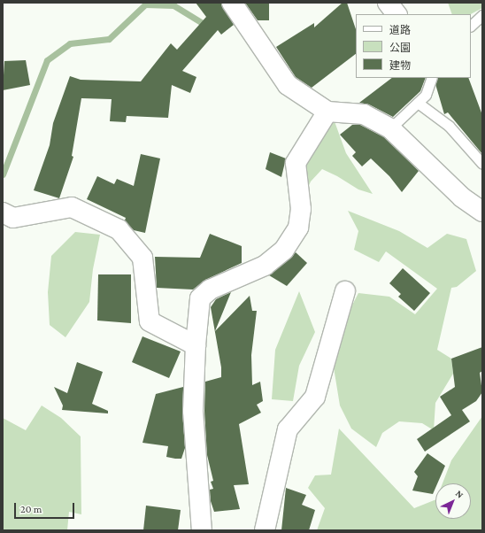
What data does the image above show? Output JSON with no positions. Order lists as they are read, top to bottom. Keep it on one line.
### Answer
{"legend":["道路","公園","建物"],"scale_bar":"20 m","north":"top right"}
